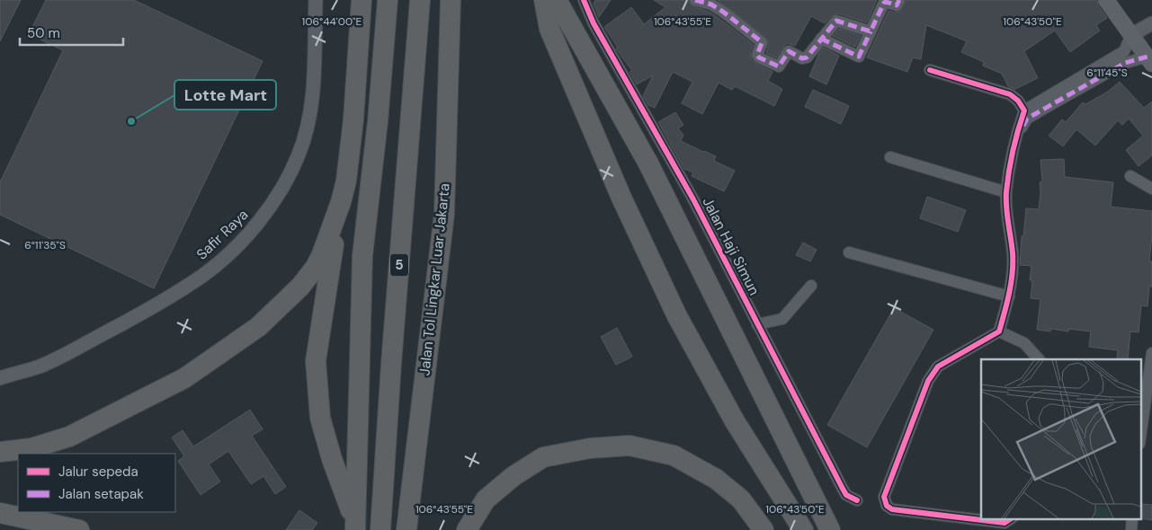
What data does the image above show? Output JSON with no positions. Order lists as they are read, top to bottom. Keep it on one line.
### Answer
{"streets":{"highway":["5","Jalan Tol Lingkar Luar Jakarta"],"street":["Safir Raya","Jalan Haji Simun"]},"places":["Lotte Mart"],"legend":["Jalur sepeda","Jalan setapak"],"scale_bar":"50 m","coordinates":["106°43'55\"E","106°44'00\"E","106°43'50\"E","6°11'45\"S","6°11'35\"S"]}
